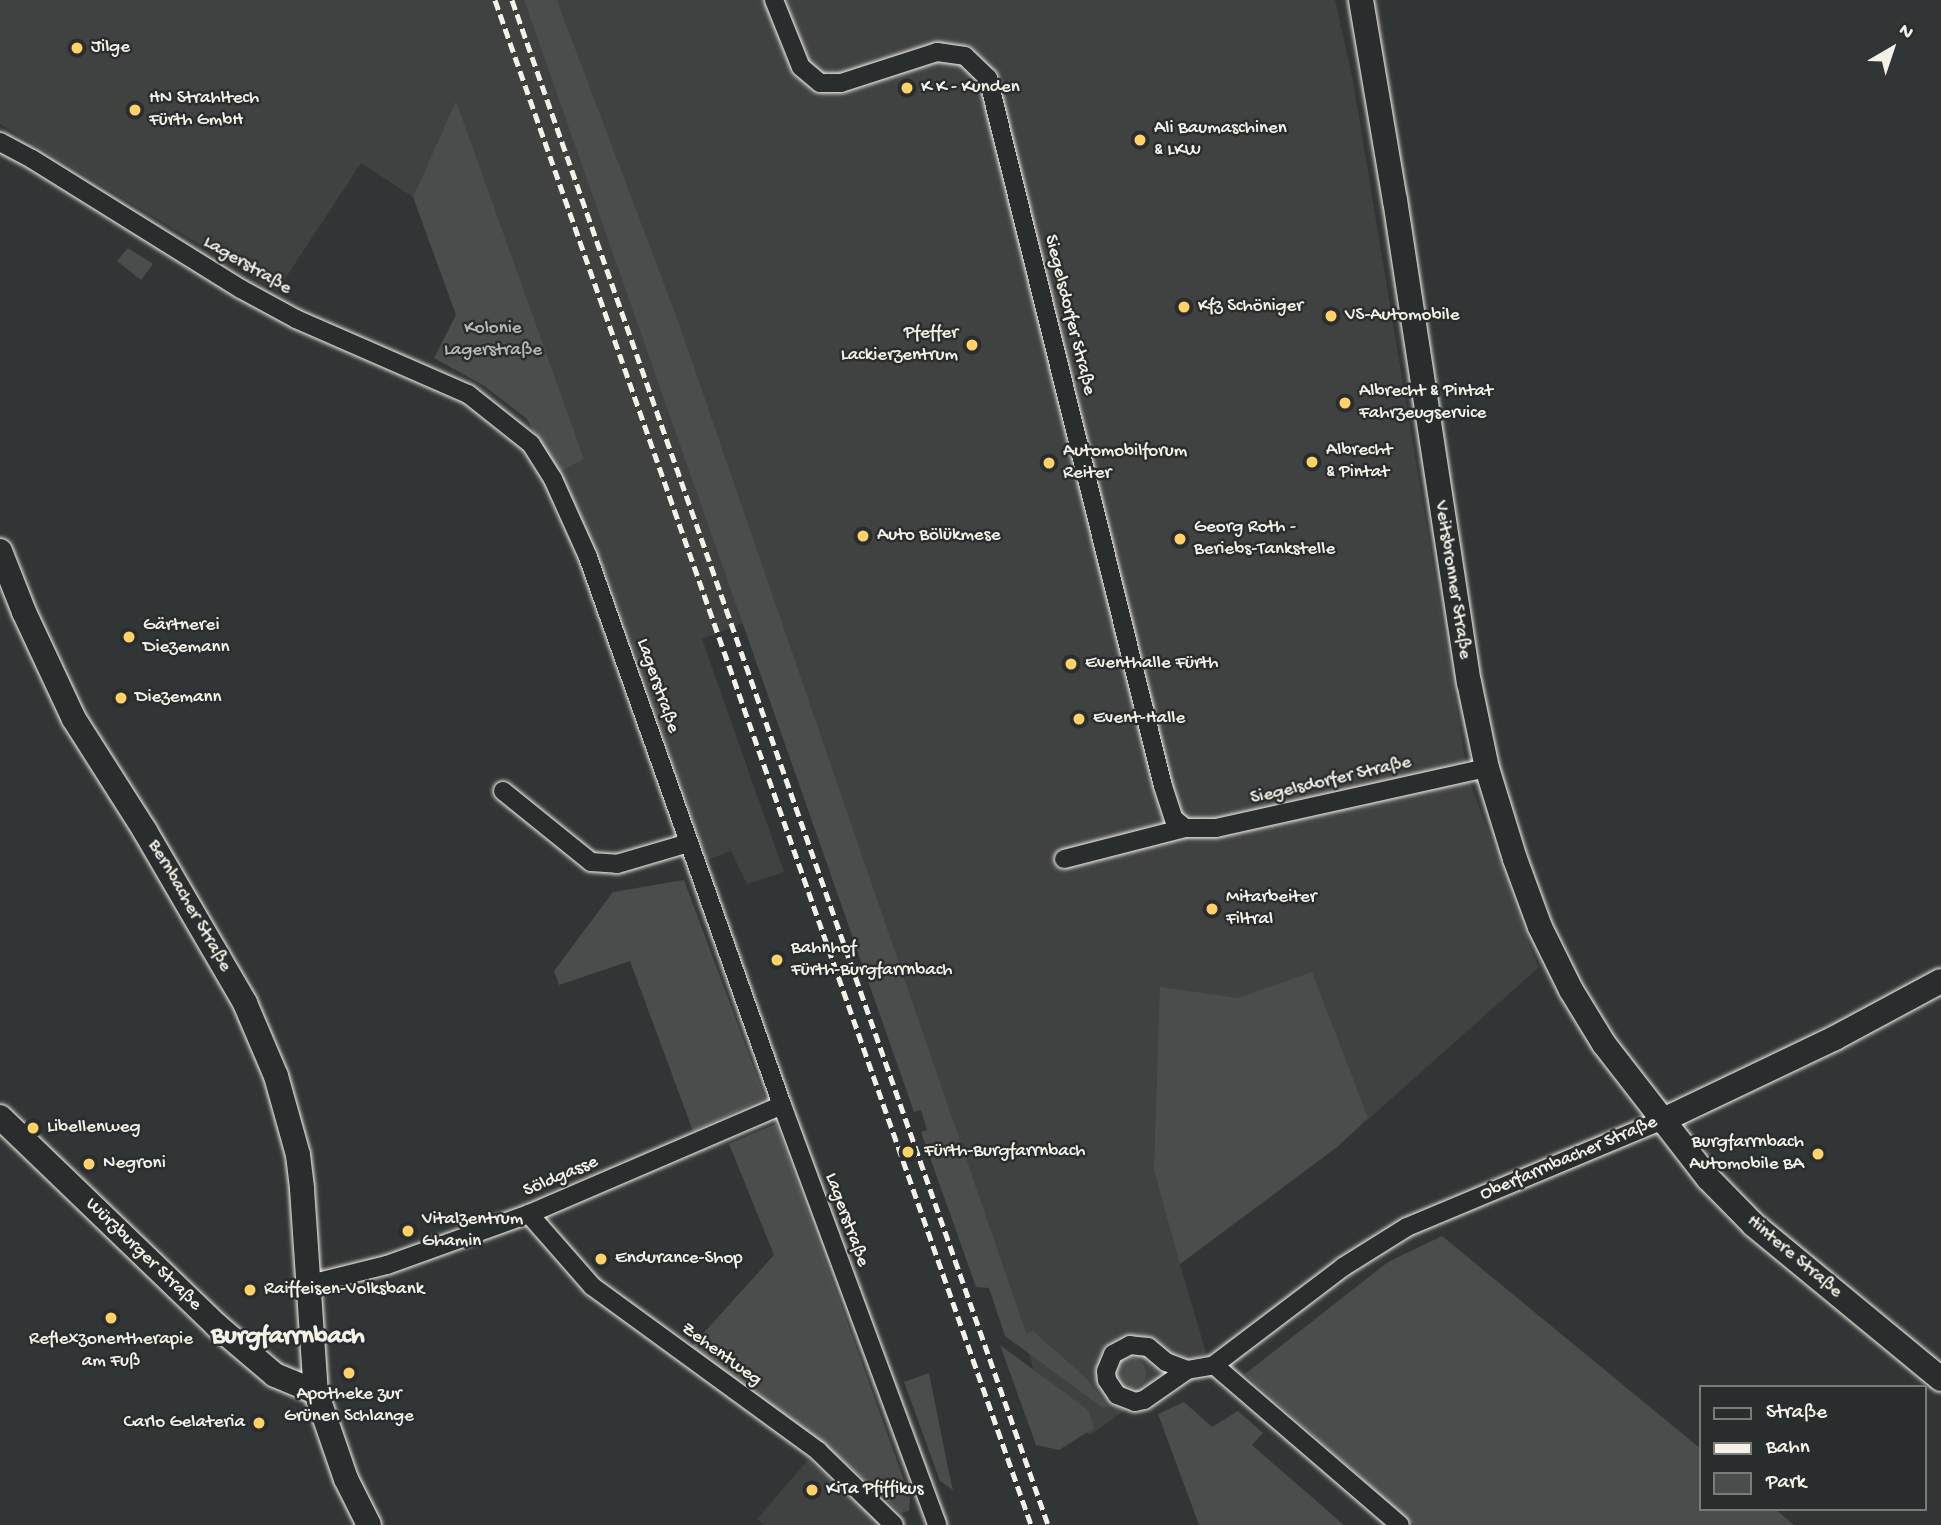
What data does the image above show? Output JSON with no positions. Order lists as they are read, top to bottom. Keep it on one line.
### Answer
{"streets":{"street":["Lagerstraße","Siegelsdorfer Straße","Veitsbronner Straße","Bernbacher Straße","Oberfarrnbacher Straße","Söldgasse","Würzburger Straße","Hintere Straße","Zehentweg"]},"crossings":[["Lagerstraße","Söldgasse"],["Siegelsdorfer Straße","Veitsbronner Straße"],["Veitsbronner Straße","Oberfarrnbacher Straße"],["Veitsbronner Straße","Hintere Straße"],["Bernbacher Straße","Söldgasse"],["Bernbacher Straße","Würzburger Straße"],["Oberfarrnbacher Straße","Hintere Straße"],["Söldgasse","Zehentweg"]],"districts":["Burgfarrnbach"],"parks":["Kolonie Lagerstraße"],"places":["Jilge","K K - Kunden","HN Strahltech Fürth GmbH","Ali Baumaschinen & LKW","Kfz Schöniger","VS-Automobile","Pfeffer Lackierzentrum","Albrecht & Pintat Fahrzeugservice","Albrecht & Pintat","Automobilforum Reiter","Auto Bölükmese","Georg Roth - Beriebs-Tankstelle","Gärtnerei Diezemann","Eventhalle Fürth","Diezemann","Event-Halle","Mitarbeiter Filtral","Bahnhof Fürth-Burgfarrnbach","Libellenweg","Fürth-Burgfarrnbach","Burgfarrnbach Automobile BA","Negroni","Vitalzentrum Ghamin","Endurance-Shop","Raiffeisen-Volksbank","Reflexzonentherapie am Fuß","Apotheke zur Grünen Schlange","Carlo Gelateria","KiTa Pfiffikus"],"legend":["Straße","Bahn","Park"],"north":"top right"}
